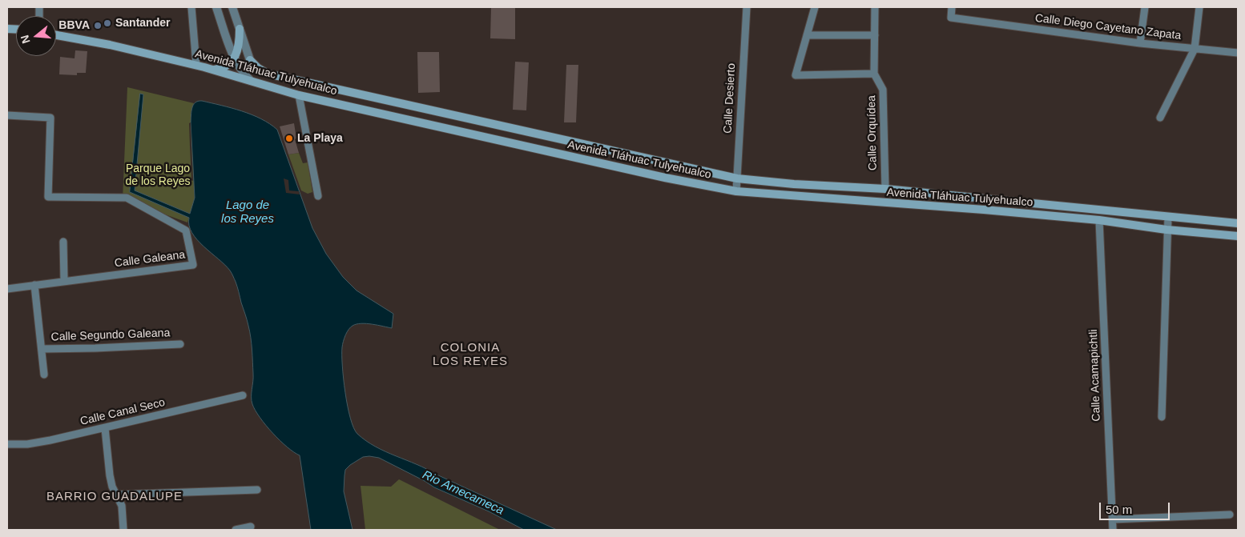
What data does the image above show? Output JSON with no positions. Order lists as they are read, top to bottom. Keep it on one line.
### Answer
{"streets":{"main road":["Avenida Tláhuac Tulyehualco"],"street":["Calle Diego Cayetano Zapata","Calle Desierto","Calle Orquídea","Calle Galeana","Calle Segundo Galeana","Calle Acamapichtli","Calle Canal Seco"]},"crossings":[["Avenida Tláhuac Tulyehualco","Calle Desierto"],["Avenida Tláhuac Tulyehualco","Calle Orquídea"],["Avenida Tláhuac Tulyehualco","Calle Acamapichtli"]],"districts":["COLONIA LOS REYES","BARRIO GUADALUPE"],"water":["Lago de los Reyes","Rio Amecameca"],"parks":["Parque Lago de los Reyes"],"places":["Santander","BBVA","La Playa"],"scale_bar":"50 m","north":"left"}
